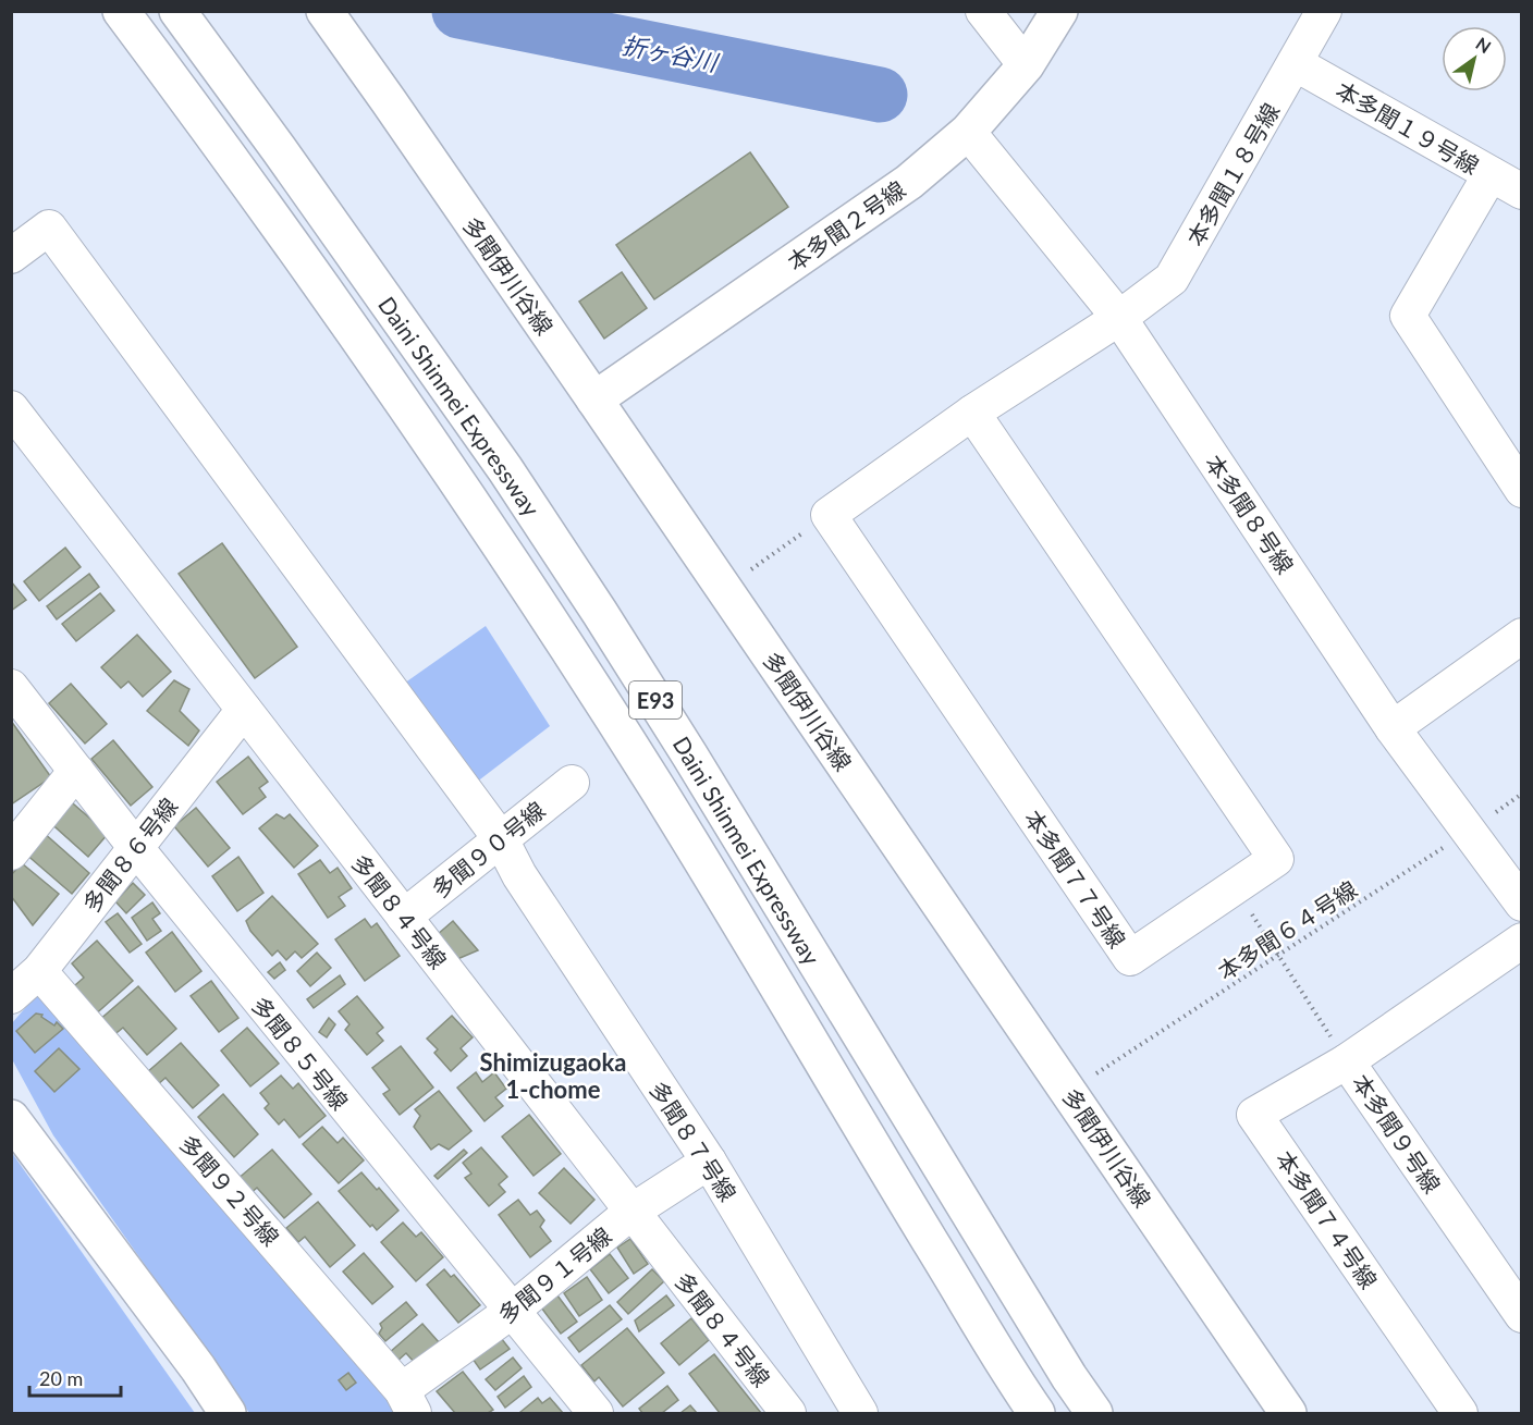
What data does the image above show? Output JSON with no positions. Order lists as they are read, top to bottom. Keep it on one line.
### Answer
{"streets":{"main road":["本多聞２号線","多聞伊川谷線","Daini Shinmei Expressway","E93"],"street":["本多聞１９号線","本多聞１８号線","本多聞８号線","多聞９０号線","多聞８６号線","本多聞７７号線","多聞８４号線","多聞８５号線","本多聞９号線","多聞８７号線","多聞９２号線","本多聞７４号線","多聞９１号線"],"path":["本多聞６４号線"]},"crossings":[["本多聞１９号線","本多聞１８号線"],["本多聞１８号線","本多聞８号線"],["本多聞２号線","多聞伊川谷線"],["本多聞２号線","本多聞８号線"],["多聞伊川谷線","本多聞６４号線"],["本多聞８号線","本多聞６４号線"],["多聞９０号線","多聞８４号線"],["多聞９０号線","多聞８７号線"],["多聞８６号線","多聞８４号線"],["多聞８６号線","多聞８５号線"],["多聞８６号線","多聞９２号線"],["多聞８４号線","多聞９１号線"],["多聞８５号線","多聞９１号線"],["本多聞９号線","本多聞７４号線"],["多聞８７号線","多聞９１号線"],["多聞９２号線","多聞９１号線"]],"districts":["Shimizugaoka 1-chome"],"water":["折ヶ谷川"],"scale_bar":"20 m","north":"top right"}
